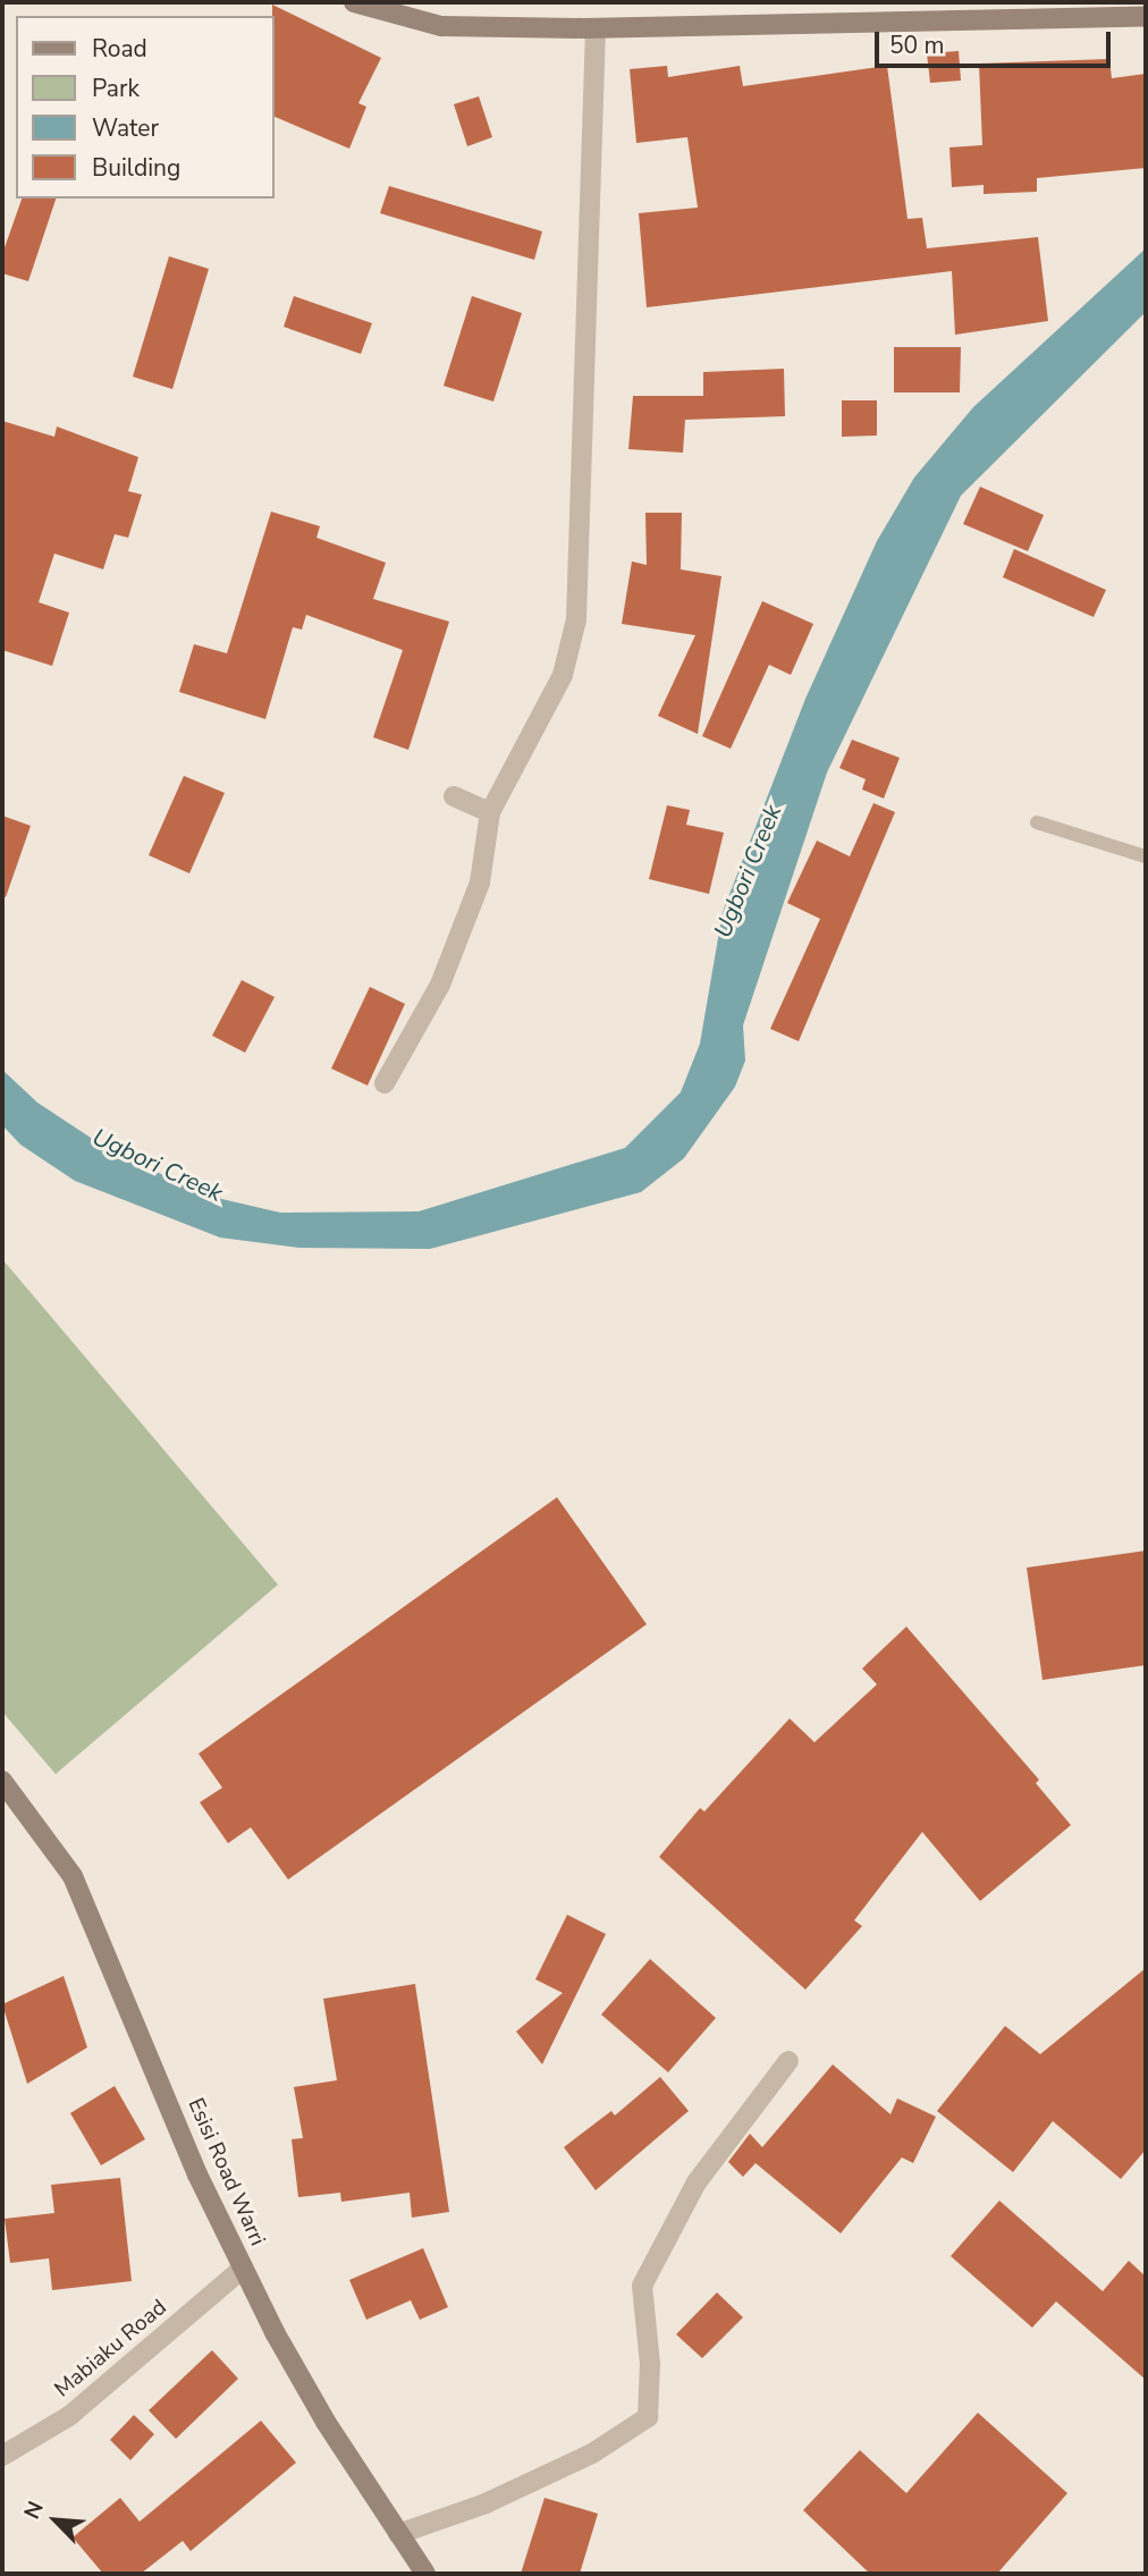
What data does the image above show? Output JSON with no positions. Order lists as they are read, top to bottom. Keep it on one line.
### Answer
{"streets":{"street":["Esisi Road Warri","Mabiaku Road"]},"crossings":[["Esisi Road Warri","Mabiaku Road"]],"water":["Ugbori Creek"],"legend":["Road","Park","Water","Building"],"scale_bar":"50 m","north":"top left"}
